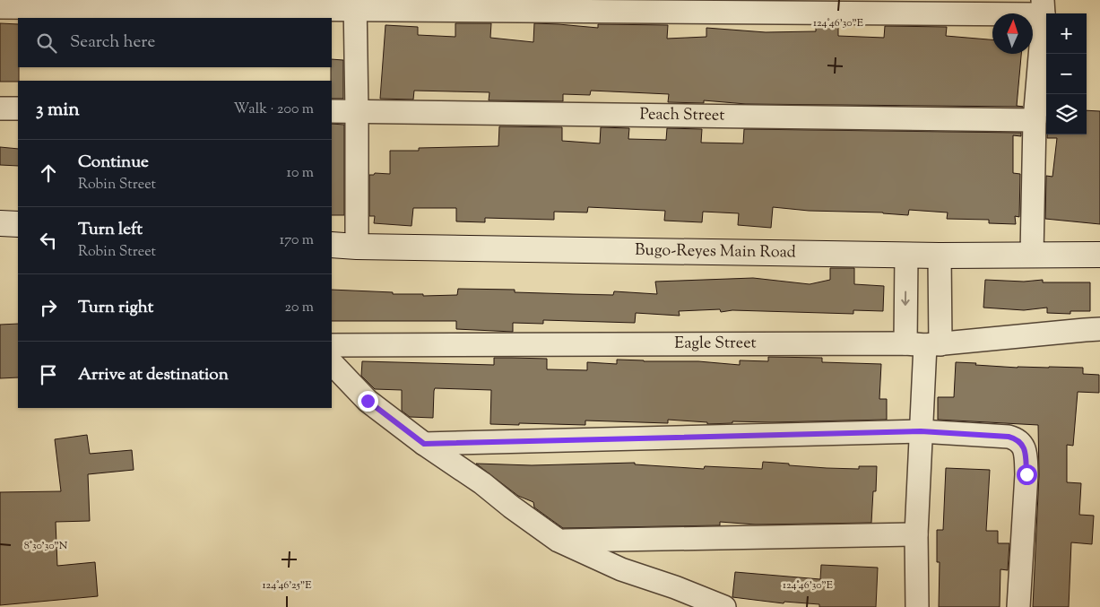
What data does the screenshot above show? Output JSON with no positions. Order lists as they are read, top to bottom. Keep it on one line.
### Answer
{"streets":{"street":["Peach Street","Bugo-Reyes Main Road","Eagle Street"]},"north":"top","page":{"map_buttons":["+","−"],"search":"Search here","heading":["3 min","Walk · 200 m"],"list":[["Continue","Robin Street","10 m"],["Turn left","Robin Street","170 m"],["Turn right","20 m"],"Arrive at destination"]},"coordinates":["124°46'30\"E","8°30'30\"N","124°46'25\"E"]}
